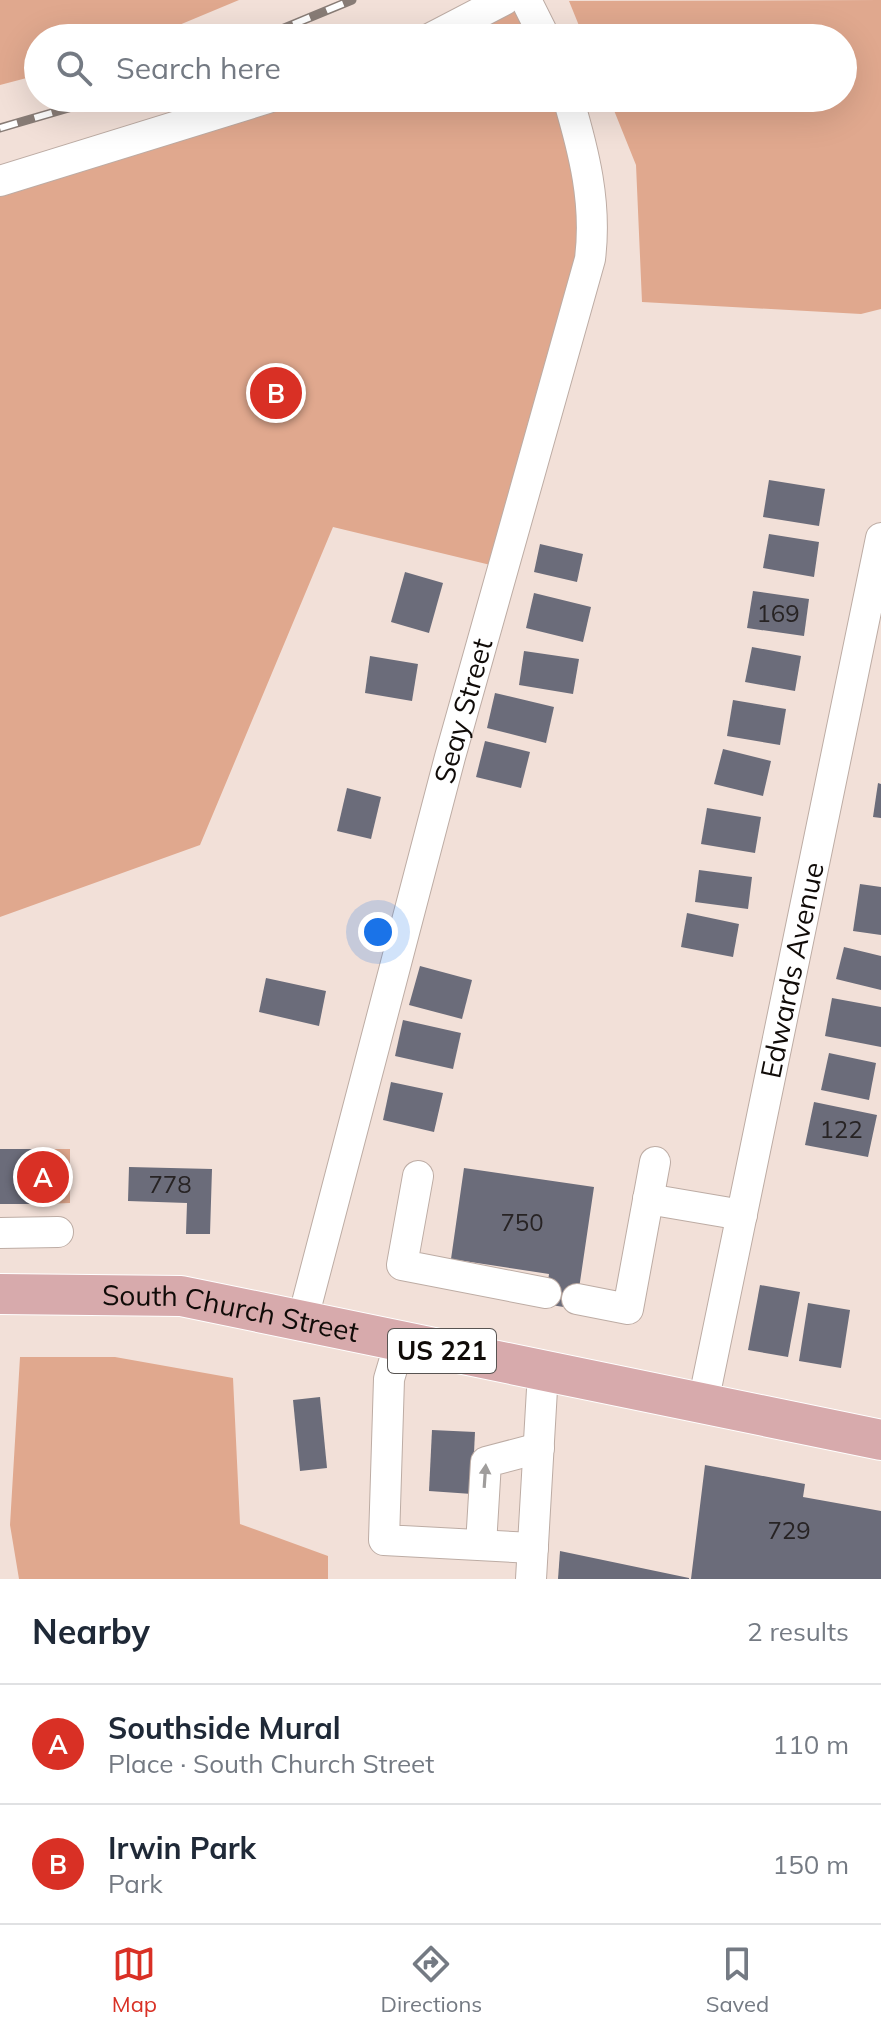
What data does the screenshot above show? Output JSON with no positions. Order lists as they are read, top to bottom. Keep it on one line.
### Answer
{"streets":{"main road":["South Church Street","US 221"],"street":["Seay Street","Edwards Avenue"]},"crossings":[["Seay Street","South Church Street"],["Edwards Avenue","South Church Street"]],"house_numbers":["169","122","778","750","729"],"page":{"search":"Search here","pins":["B","A"],"heading":["Nearby","2 results"],"list":[{"mark":"A","name":"Southside Mural","note":"Place · South Church Street","value":"110 m"},{"mark":"B","name":"Irwin Park","note":"Park","value":"150 m"}],"nav":["Map","Directions","Saved"]}}
